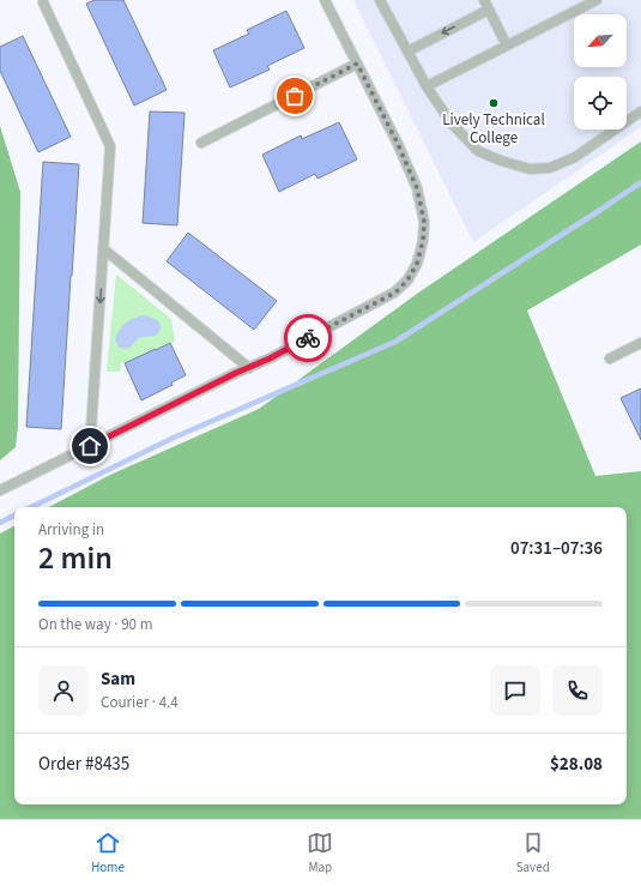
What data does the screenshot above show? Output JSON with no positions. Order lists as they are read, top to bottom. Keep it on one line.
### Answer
{"places":["Lively Technical College"],"north":"bottom left","page":{"heading":["2 min","Arriving in","07:31–07:36"],"panel":["Sam","Courier · 4.4","Order #8435","$28.08"],"bar":"On the way · 90 m","tabs":["Home","Map","Saved"]}}
